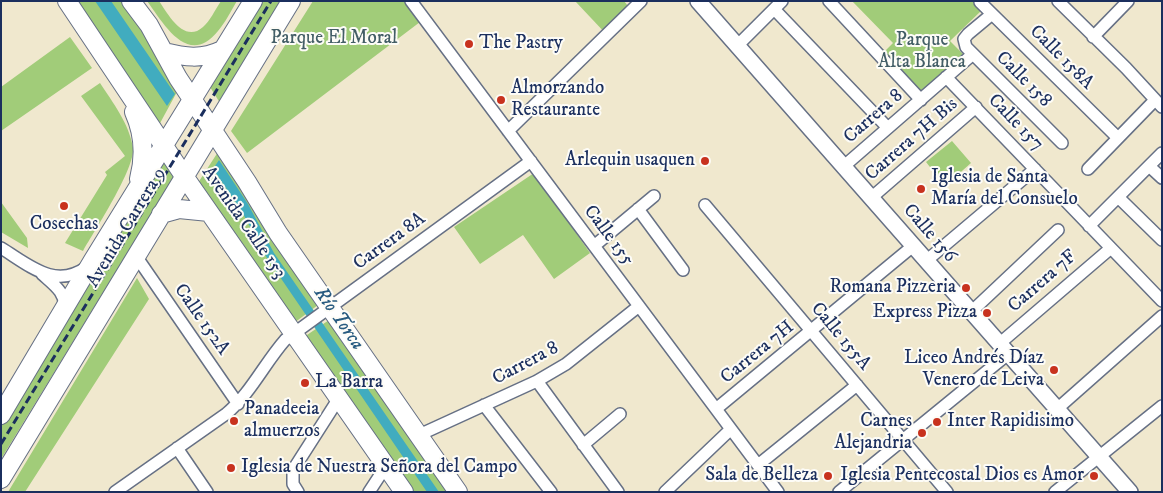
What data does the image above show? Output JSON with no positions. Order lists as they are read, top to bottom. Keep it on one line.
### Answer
{"streets":{"main road":["Avenida Calle 153","Avenida Carrera 9"],"street":["Calle 158A","Calle 158","Carrera 8","Calle 157","Carrera 7H Bis","Calle 156","Calle 155","Carrera 8A","Carrera 7F","Calle 152A","Calle 155A","Carrera 7H"]},"crossings":[["Calle 158A","Calle 158"],["Calle 158","Carrera 8"],["Carrera 8","Calle 157"],["Carrera 8","Avenida Calle 153"],["Carrera 8","Calle 156"],["Carrera 8","Calle 155"],["Calle 157","Carrera 7H Bis"],["Calle 157","Carrera 7F"],["Carrera 7H Bis","Calle 156"],["Avenida Calle 153","Avenida Carrera 9"],["Avenida Calle 153","Carrera 8A"],["Avenida Carrera 9","Calle 152A"],["Calle 156","Carrera 7F"],["Calle 156","Carrera 7H"],["Calle 155","Carrera 8A"],["Calle 155","Carrera 7H"],["Carrera 8A","Calle 152A"],["Carrera 7F","Calle 155A"],["Calle 155A","Carrera 7H"]],"water":["Río Torca"],"parks":["Parque El Moral","Parque Alta Blanca"],"places":["The Pastry","Almorzando Restaurante","Arlequin usaquen","Iglesia de Santa María del Consuelo","Cosechas","Romana Pizzeria","Express Pizza","Liceo Andrés Díaz Venero de Leiva","La Barra","Panadeeia almuerzos","Inter Rapidisimo","Carnes Alejandria","Iglesia de Nuestra Señora del Campo","Sala de Belleza","Iglesia Pentecostal Dios es Amor"]}
